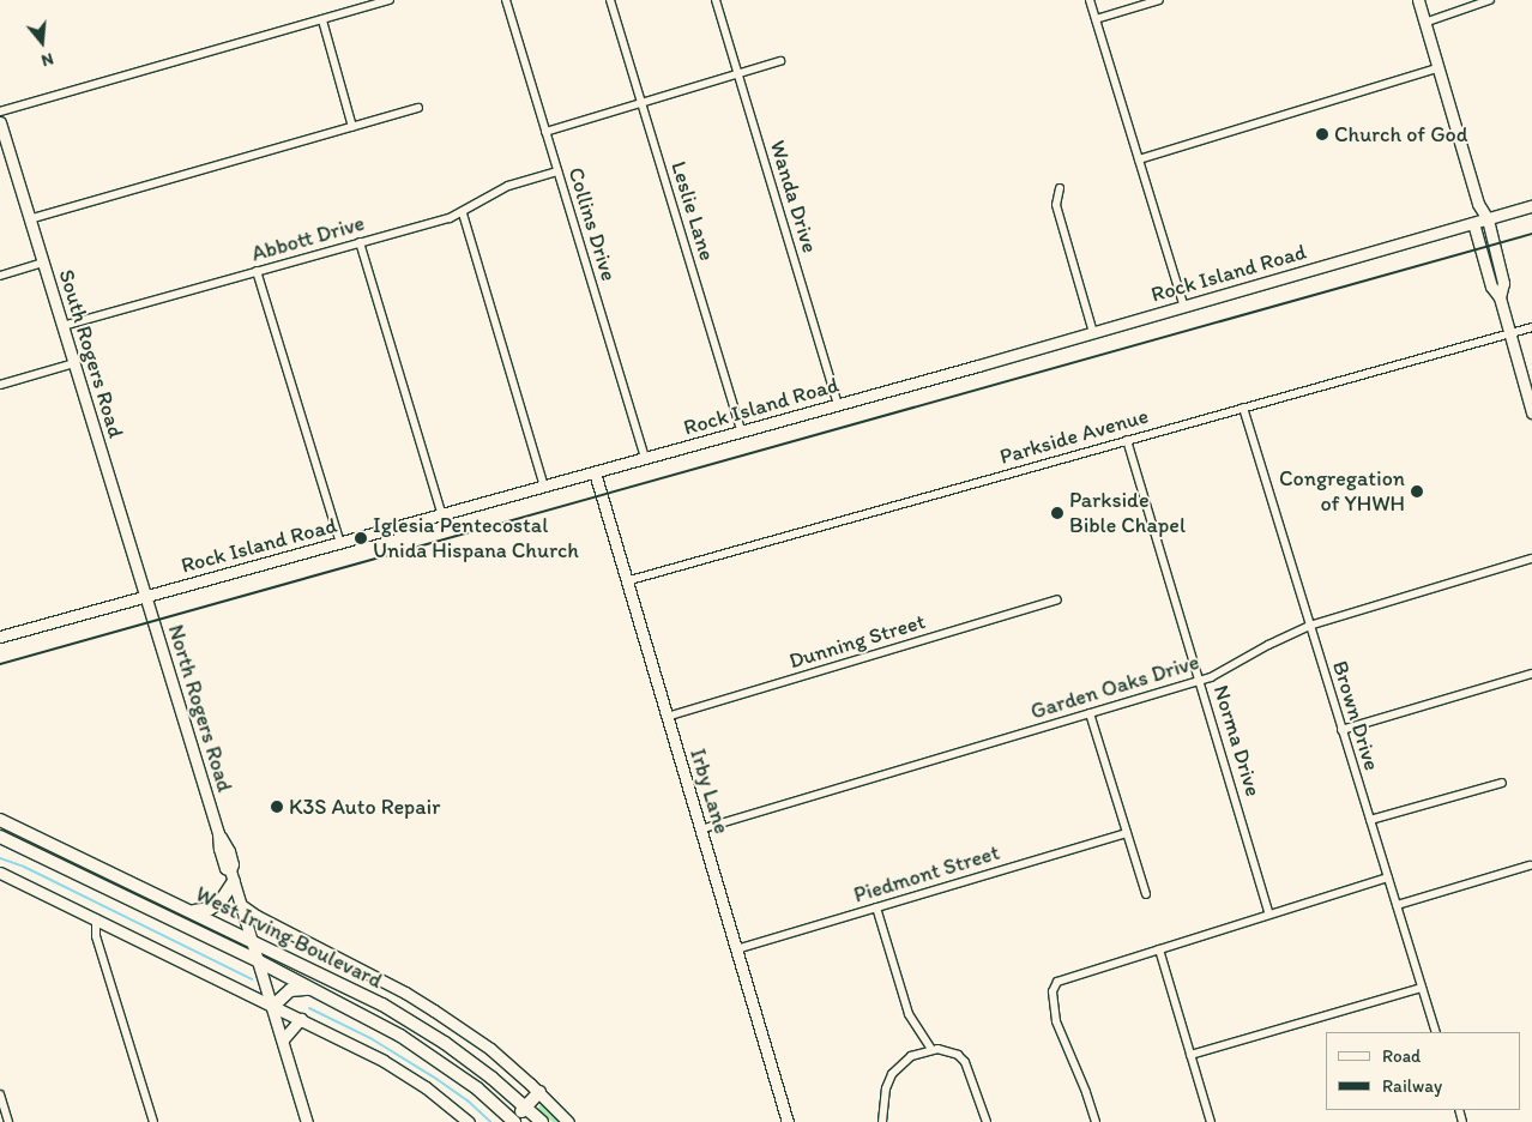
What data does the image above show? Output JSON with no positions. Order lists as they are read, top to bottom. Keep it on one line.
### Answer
{"streets":{"main road":["West Irving Boulevard"],"street":["Wanda Drive","Leslie Lane","Collins Drive","Abbott Drive","Rock Island Road","South Rogers Road","Parkside Avenue","Dunning Street","Garden Oaks Drive","North Rogers Road","Brown Drive","Norma Drive","Irby Lane","Piedmont Street"]},"crossings":[["Wanda Drive","Rock Island Road"],["Leslie Lane","Rock Island Road"],["Collins Drive","Abbott Drive"],["Collins Drive","Rock Island Road"],["Abbott Drive","South Rogers Road"],["Rock Island Road","South Rogers Road"],["Rock Island Road","North Rogers Road"],["Rock Island Road","Irby Lane"],["South Rogers Road","North Rogers Road"],["Parkside Avenue","Brown Drive"],["Parkside Avenue","Norma Drive"],["Parkside Avenue","Irby Lane"],["Dunning Street","Irby Lane"],["Garden Oaks Drive","Brown Drive"],["Garden Oaks Drive","Norma Drive"],["Garden Oaks Drive","Irby Lane"],["North Rogers Road","West Irving Boulevard"],["Irby Lane","Piedmont Street"]],"places":["Church of God","Congregation of YHWH","Parkside Bible Chapel","Iglesia Pentecostal Unida Hispana Church","K3S Auto Repair"],"legend":["Road","Railway"],"north":"bottom"}
